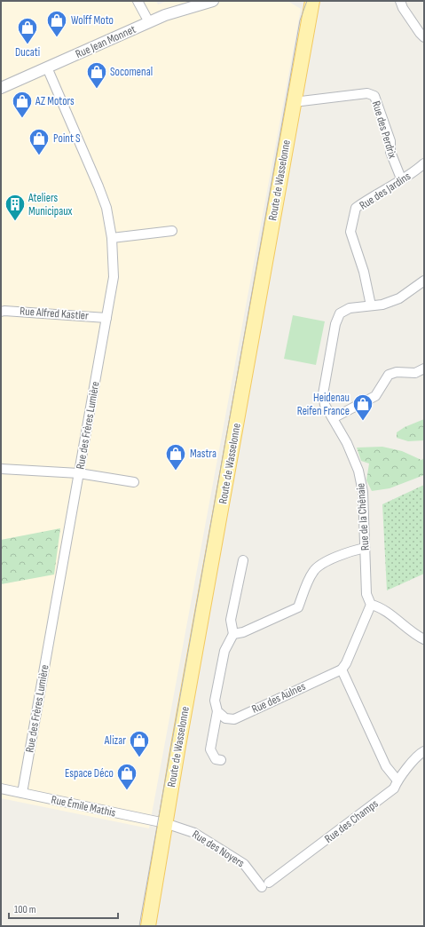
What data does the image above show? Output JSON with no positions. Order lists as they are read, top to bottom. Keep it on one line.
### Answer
{"streets":{"main road":["Route de Wasselonne"],"street":["Rue Jean Monnet","Rue des Perdrix","Rue des Jardins","Rue Alfred Kastler","Rue des Frères Lumière","Rue de la Chênaie","Rue des Aulnes","Rue Émile Mathis","Rue des Champs","Rue des Noyers"]},"crossings":[["Rue Jean Monnet","Rue des Frères Lumière"],["Rue des Perdrix","Route de Wasselonne"],["Rue des Perdrix","Rue des Jardins"],["Route de Wasselonne","Rue Émile Mathis"],["Route de Wasselonne","Rue des Noyers"],["Rue des Jardins","Rue de la Chênaie"],["Rue Alfred Kastler","Rue des Frères Lumière"],["Rue des Frères Lumière","Rue Émile Mathis"],["Rue Émile Mathis","Rue des Noyers"],["Rue des Champs","Rue des Noyers"]],"places":{"shop":["Wolff Moto","Ducati","Socomenal","AZ Motors","Point S","Heidenau Reifen France","Mastra","Alizar","Espace Déco"],"building":["Ateliers Municipaux"]},"scale_bar":"100 m"}
